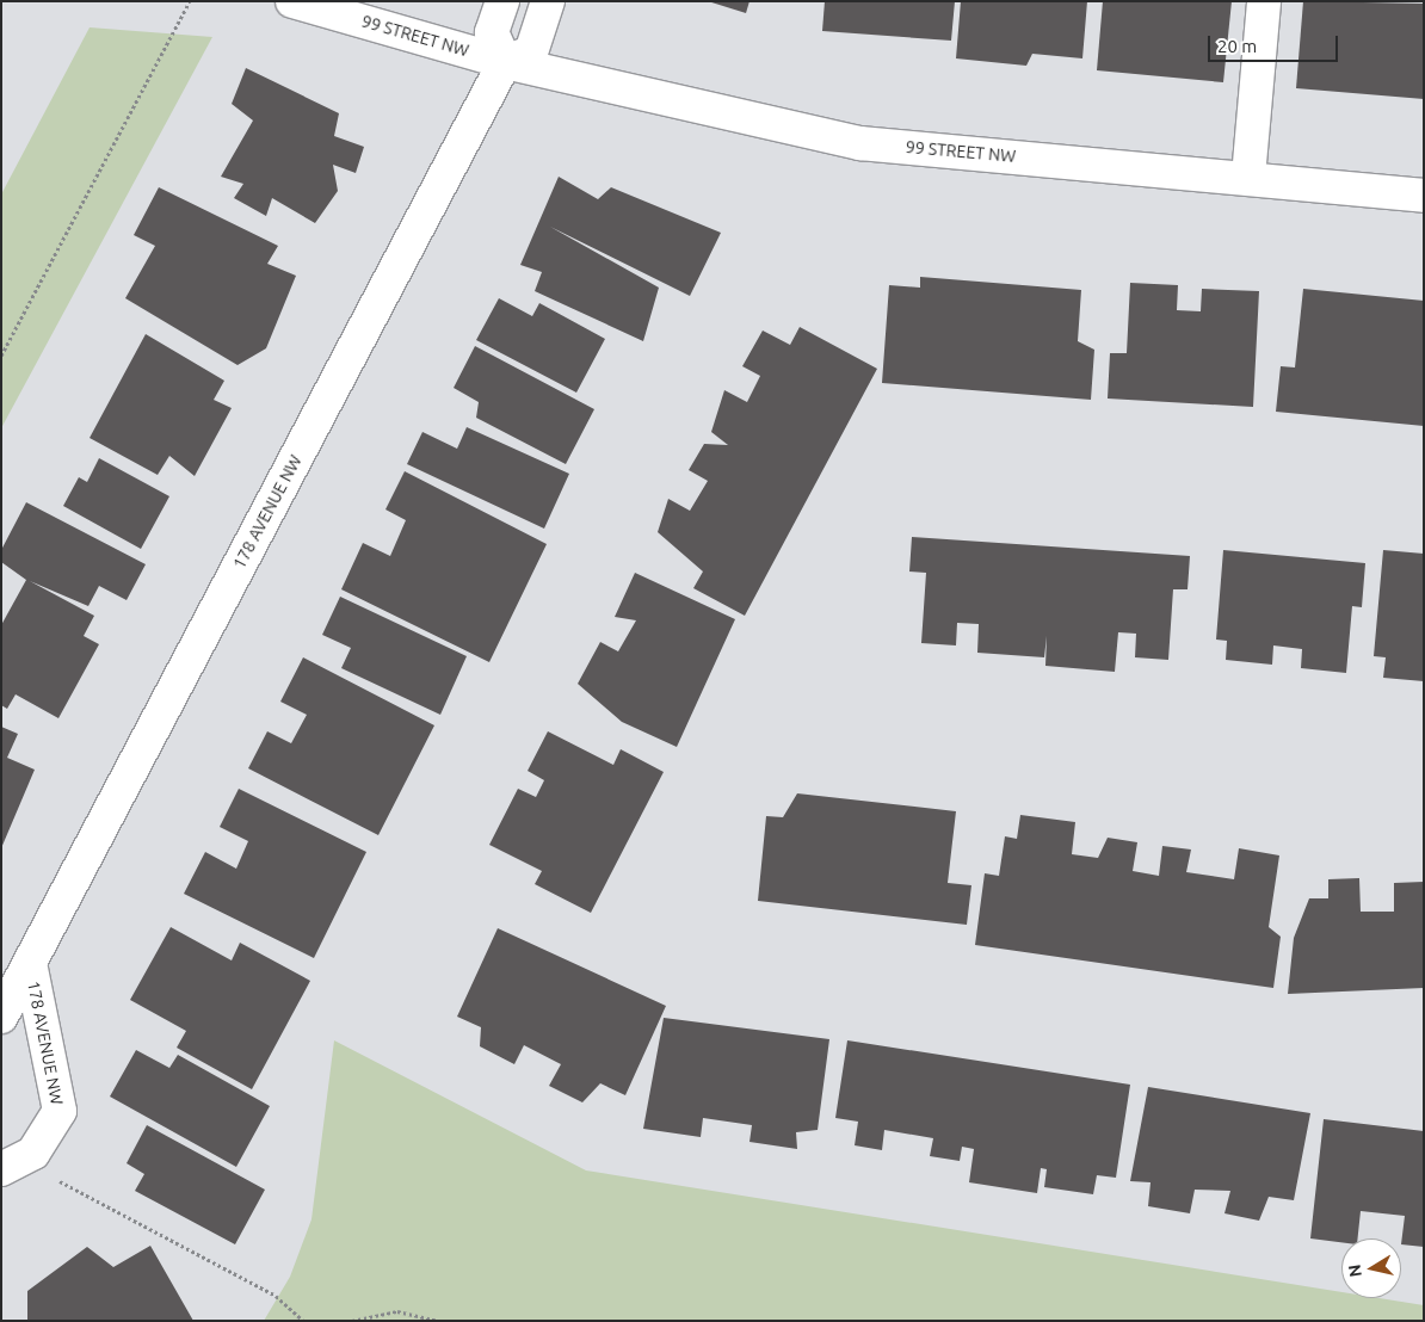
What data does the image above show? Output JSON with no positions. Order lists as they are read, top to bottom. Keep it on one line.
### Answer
{"streets":{"street":["99 STREET NW","178 AVENUE NW"]},"crossings":[["99 STREET NW","178 AVENUE NW"]],"scale_bar":"20 m","north":"left"}
